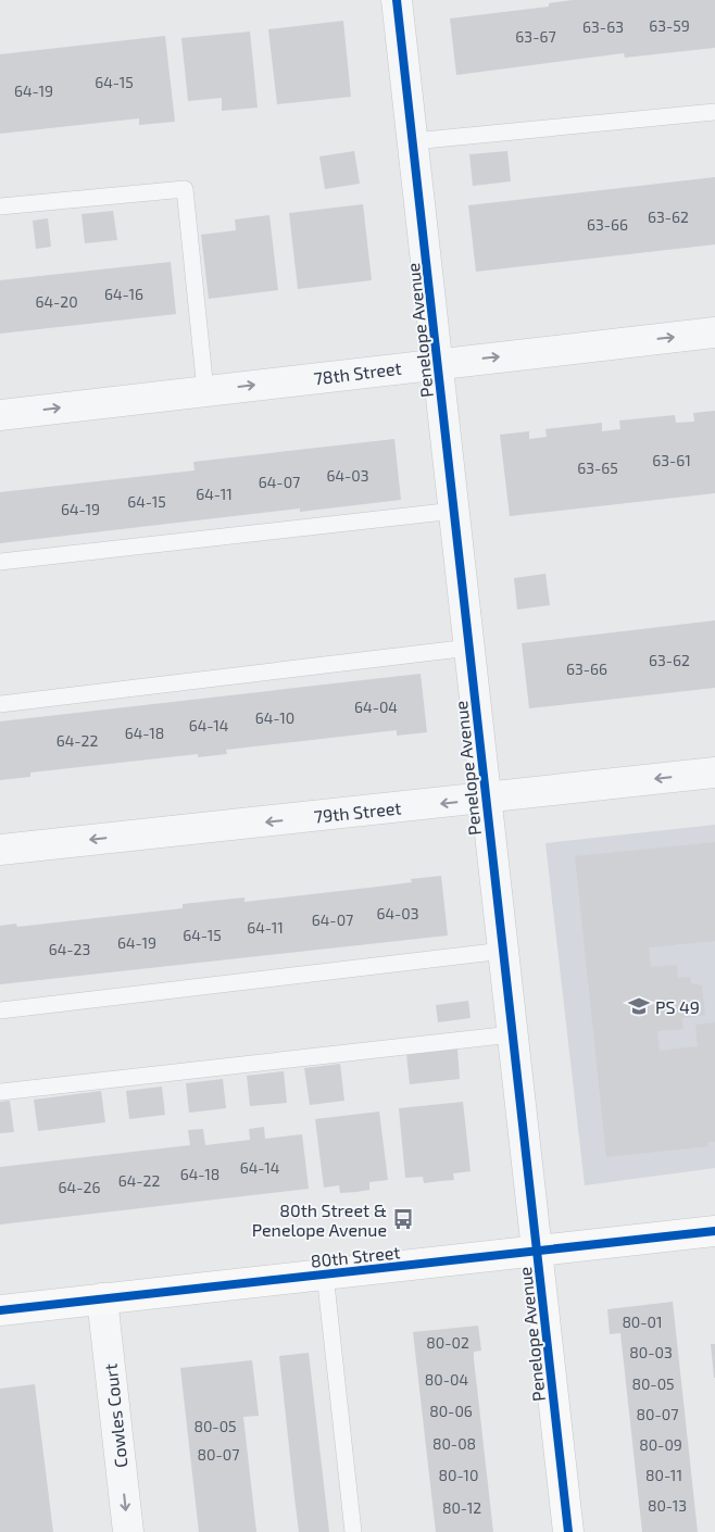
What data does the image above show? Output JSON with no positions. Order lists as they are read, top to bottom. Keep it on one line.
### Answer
{"streets":{"street":["Penelope Avenue","78th Street","79th Street","80th Street","Cowles Court"]},"crossings":[["Penelope Avenue","78th Street"],["Penelope Avenue","79th Street"],["Penelope Avenue","80th Street"],["80th Street","Cowles Court"]],"one_way":["78th Street","79th Street","Cowles Court"],"places":{"school or university":["PS 49"],"bus stop":["80th Street & Penelope Avenue"]},"house_numbers":["63-59","63-63","63-67","64-15","64-19","63-62","63-66","64-16","64-20","63-61","63-65","64-03","64-07","64-11","64-15","64-19","63-62","63-66","64-04","64-10","64-14","64-18","64-22","64-03","64-07","64-11","64-15","64-19","64-23","64-14","64-18","64-22","64-26","80-01","80-02","80-03","80-04","80-05","80-06","80-07","80-05","80-08","80-09","80-07","80-10","80-11","80-13","80-12"]}
